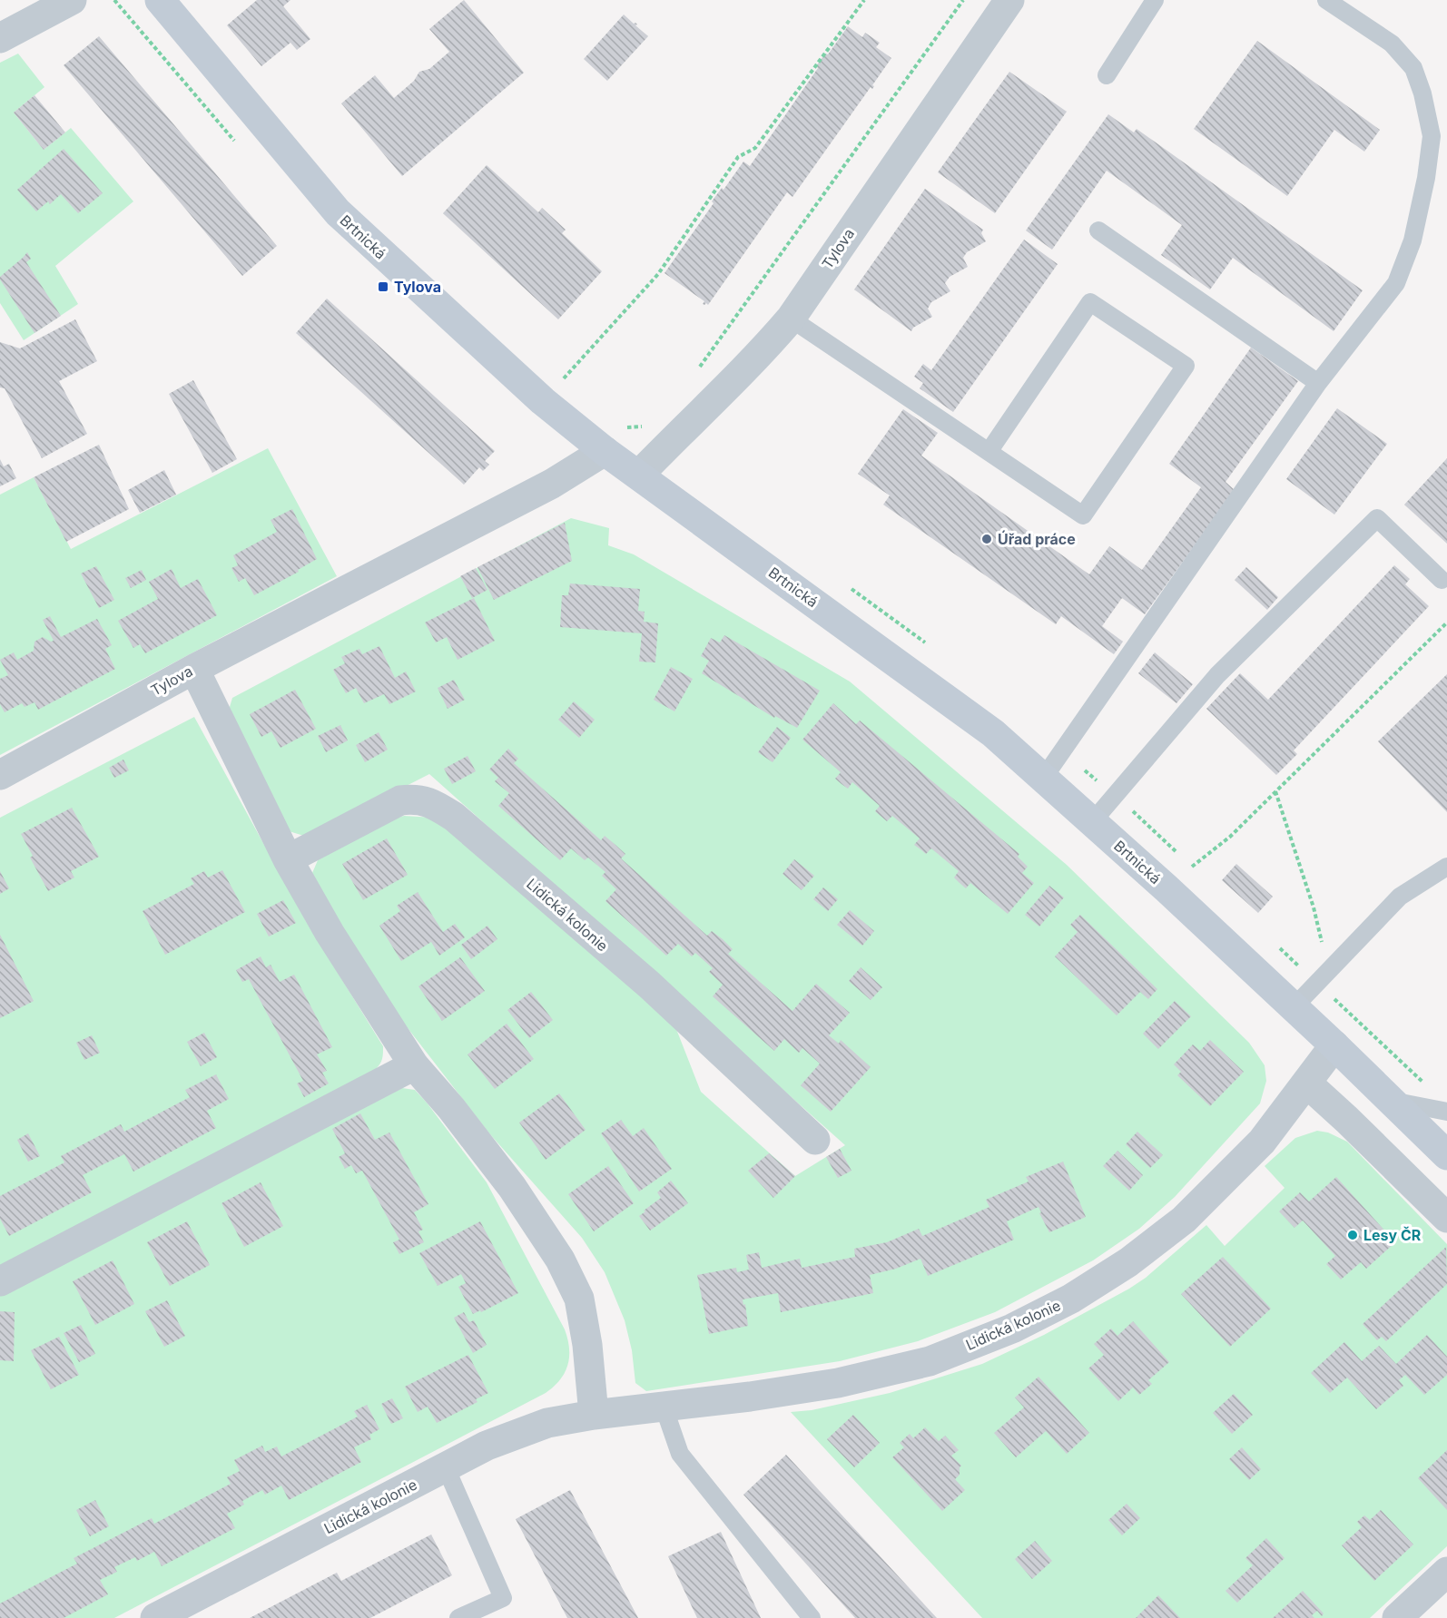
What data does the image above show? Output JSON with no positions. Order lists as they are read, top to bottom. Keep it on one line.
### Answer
{"streets":{"main road":["Brtnická"],"street":["Tylova","Lidická kolonie"]},"crossings":[["Brtnická","Tylova"],["Brtnická","Lidická kolonie"]],"places":{"transit":["Tylova"],"other":["Úřad práce","Lesy ČR"]}}
